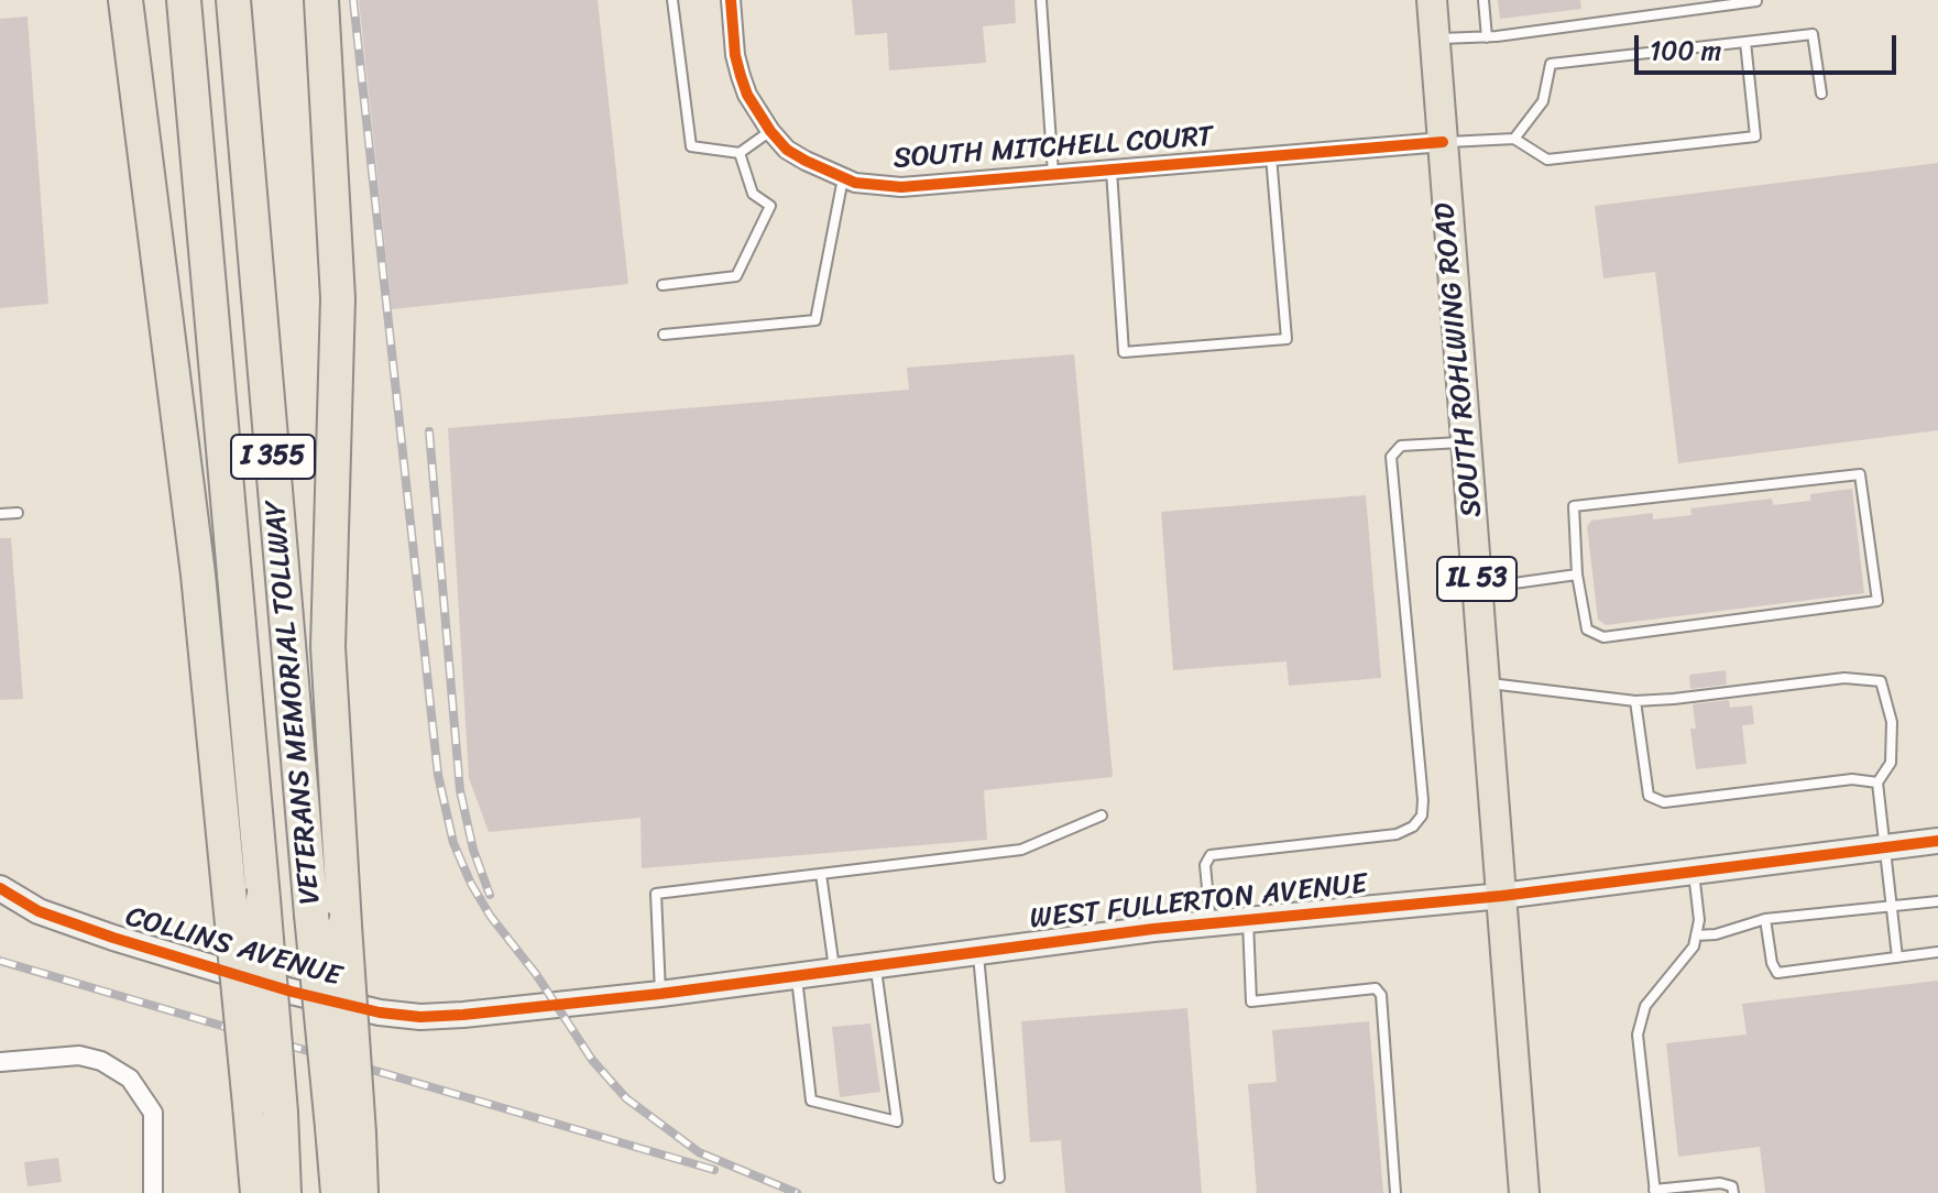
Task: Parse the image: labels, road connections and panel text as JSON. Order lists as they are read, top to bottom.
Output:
{
  "streets": {
    "highway": ["I 355", "VETERANS MEMORIAL TOLLWAY"],
    "main road": ["SOUTH ROHLWING ROAD", "IL 53"],
    "street": ["SOUTH MITCHELL COURT", "WEST FULLERTON AVENUE", "COLLINS AVENUE"]
  },
  "crossings": [
    ["SOUTH MITCHELL COURT", "SOUTH ROHLWING ROAD"],
    ["SOUTH ROHLWING ROAD", "WEST FULLERTON AVENUE"],
    ["WEST FULLERTON AVENUE", "COLLINS AVENUE"]
  ],
  "scale_bar": "100 m"
}
